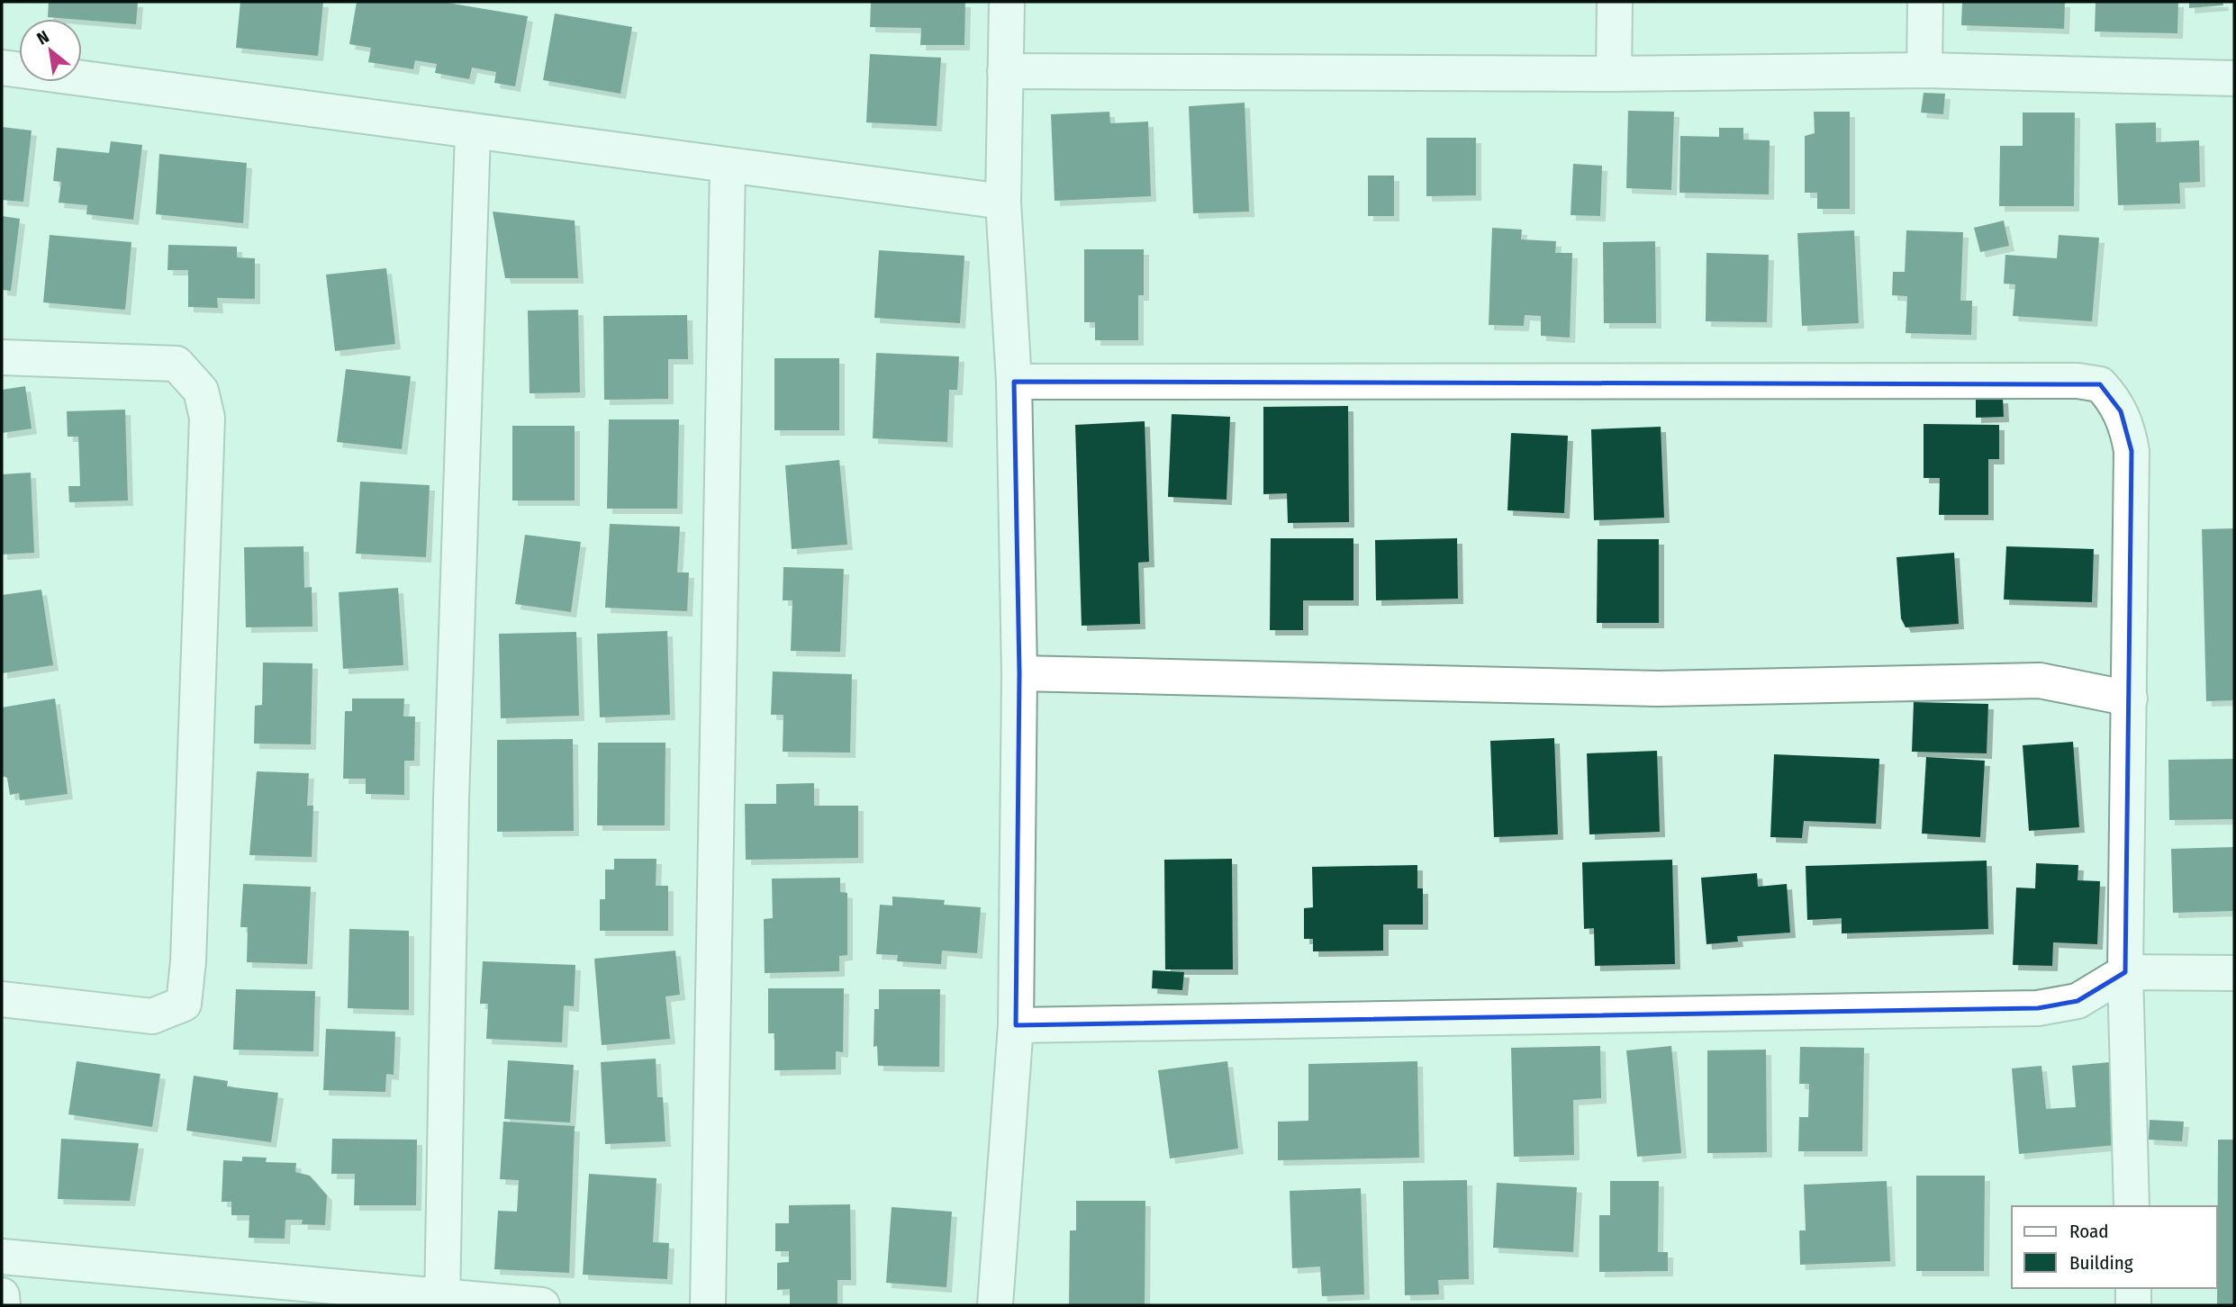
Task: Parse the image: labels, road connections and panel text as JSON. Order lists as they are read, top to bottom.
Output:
{
  "legend": ["Road", "Building"],
  "north": "top left"
}
